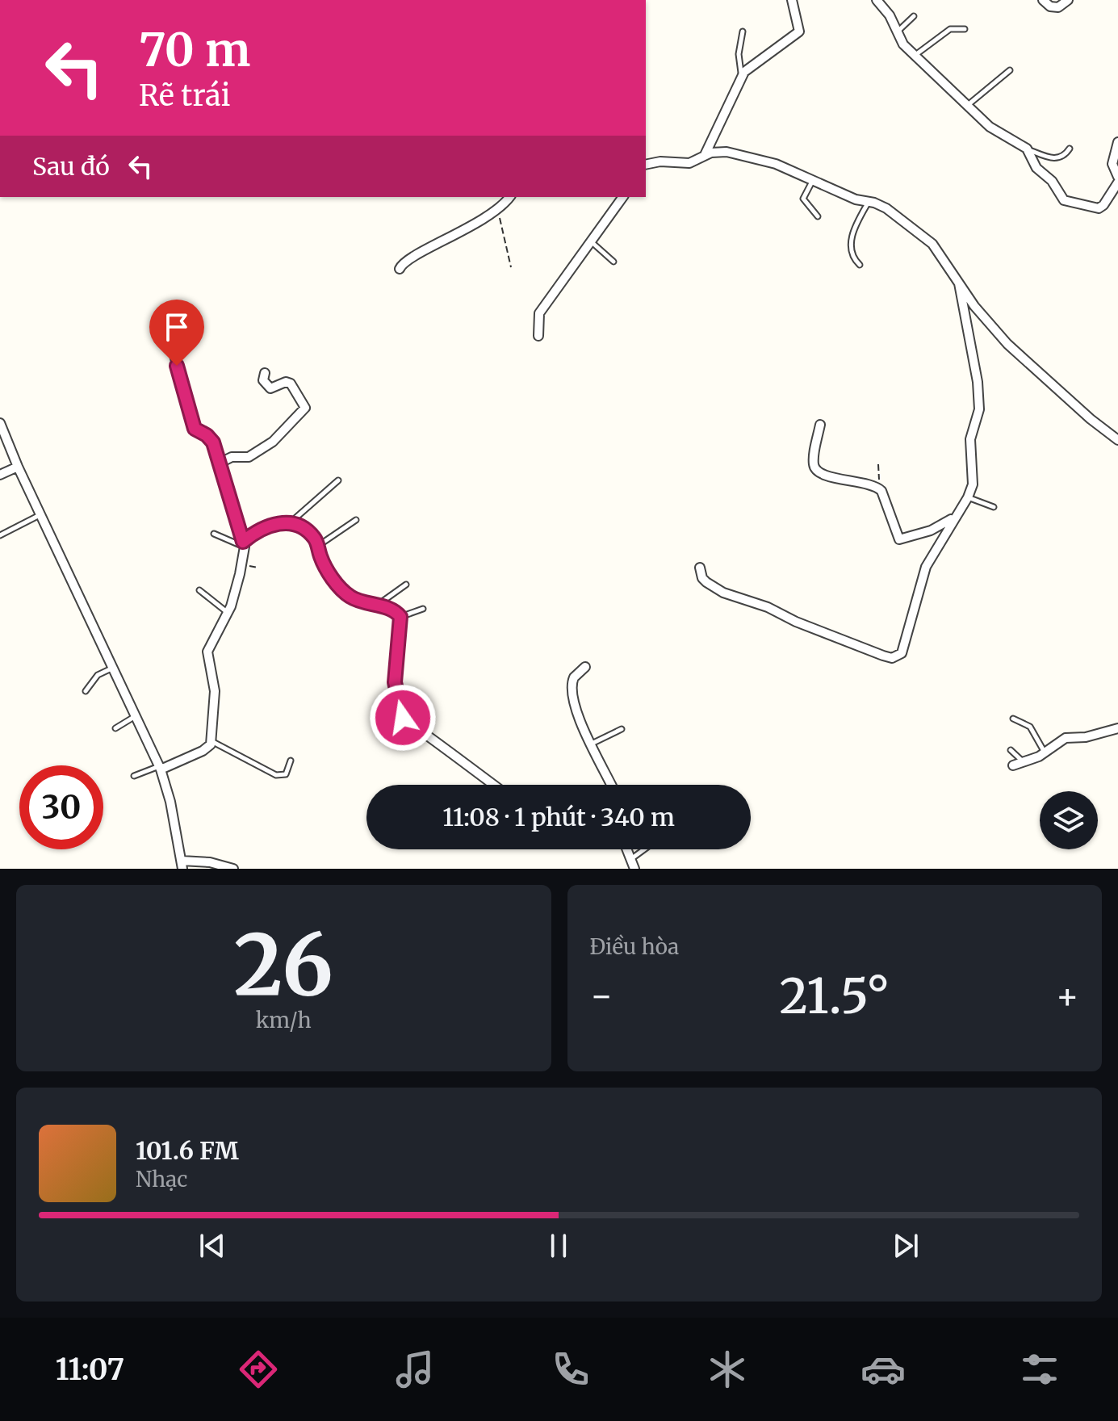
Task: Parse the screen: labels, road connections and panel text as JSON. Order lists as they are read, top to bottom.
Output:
{
  "page": {
    "turn": ["70 m", "Rẽ trái"],
    "then": "Sau đó",
    "limit": "30",
    "trip": "11:08 · 1 phút · 340 m",
    "tile": [
      ["26", "km/h"],
      "Điều hòa"
    ],
    "heat": ["−", "21.5°", "+"],
    "song": ["101.6 FM", "Nhạc"],
    "tabs": "11:07"
  }
}
